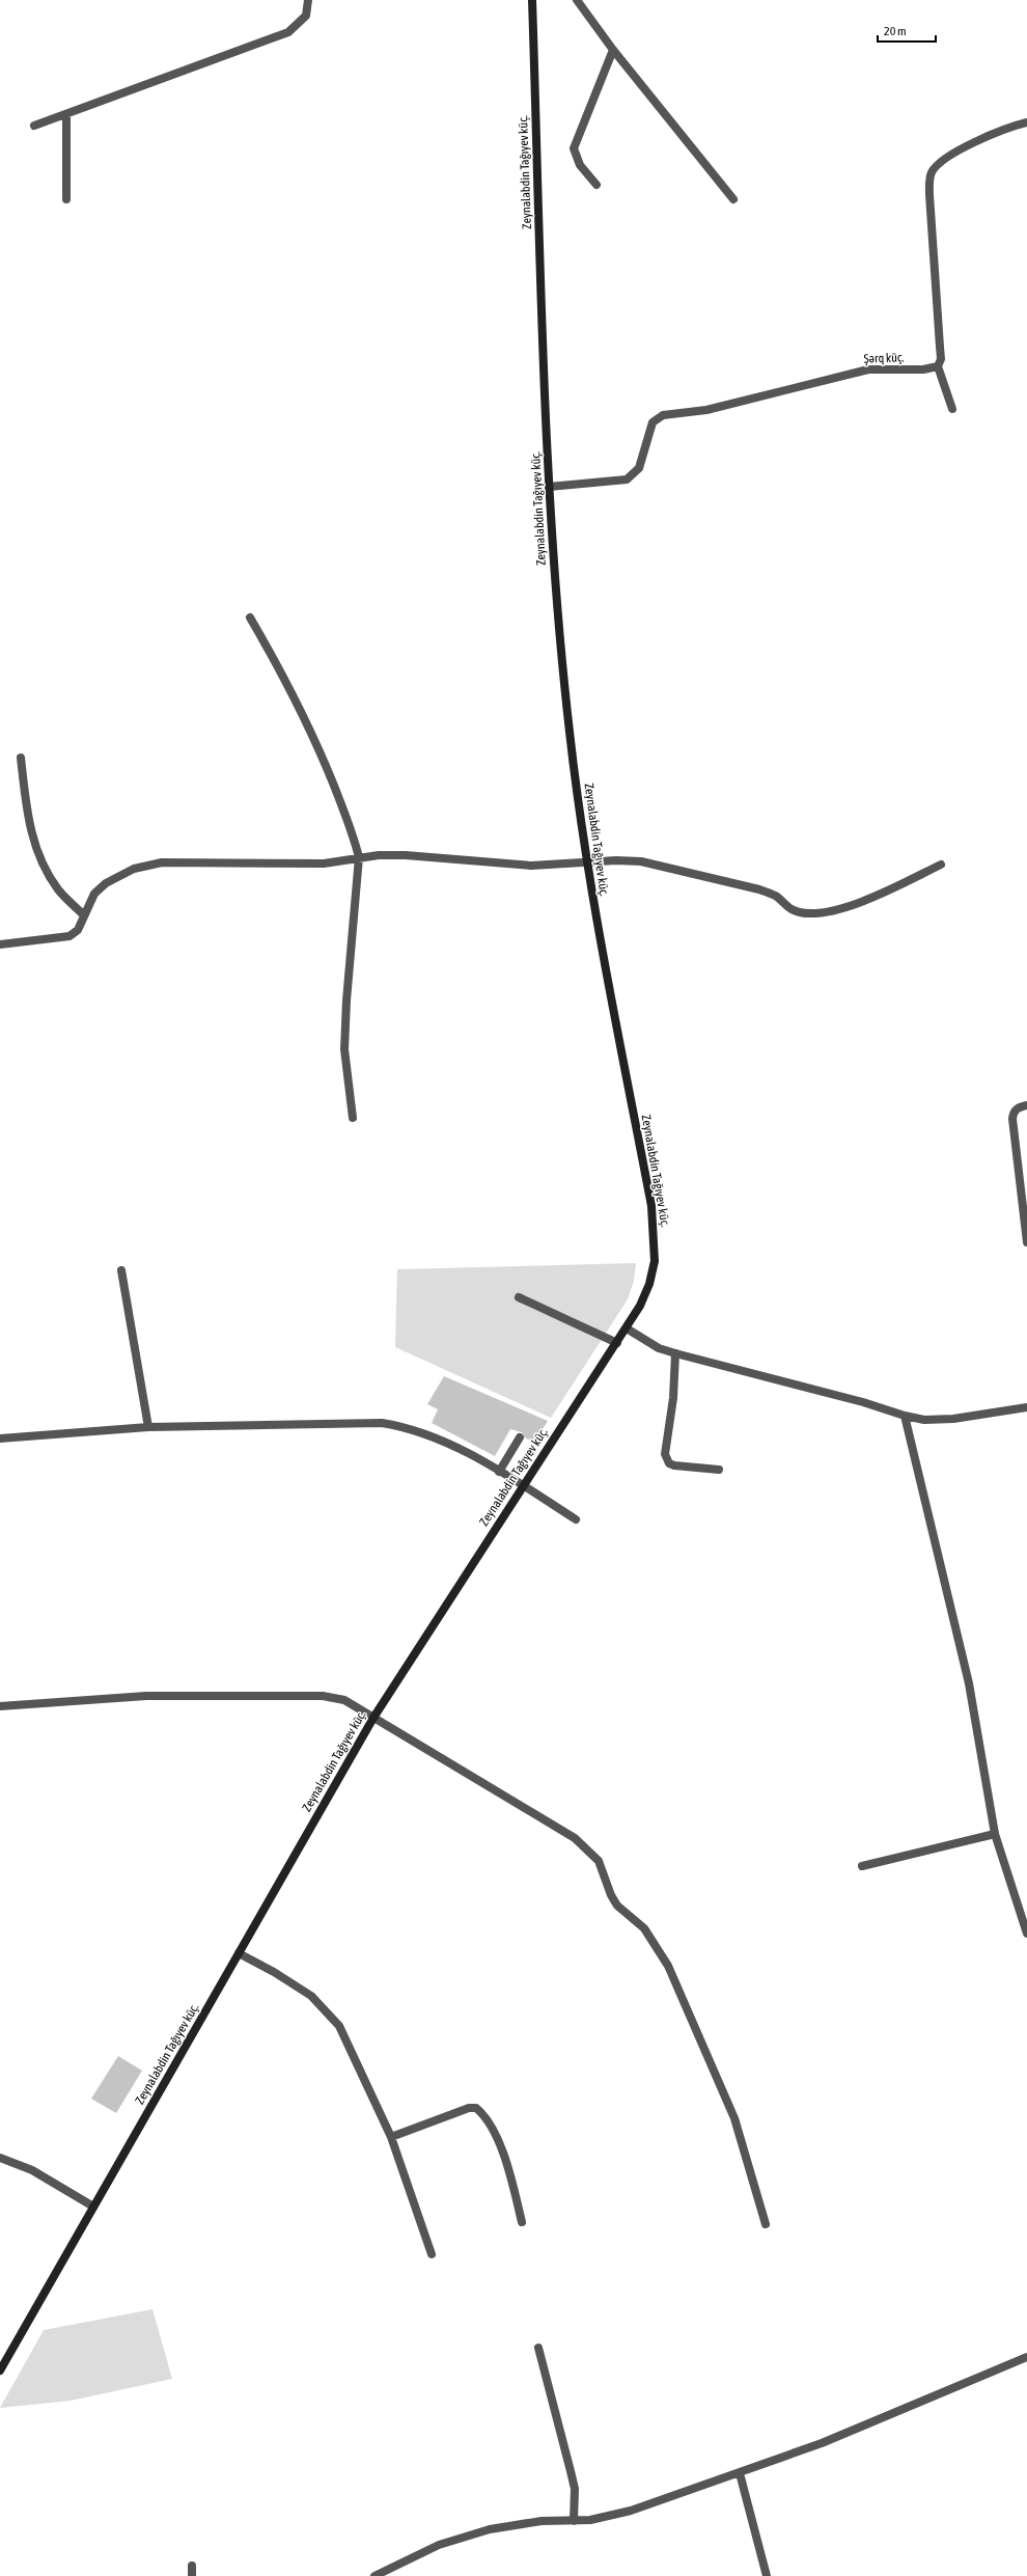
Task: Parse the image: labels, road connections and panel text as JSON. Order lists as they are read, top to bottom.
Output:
{
  "streets": {
    "street": ["Zeynalabdin Tağıyev küç.", "Şərq küç."]
  },
  "crossings": [
    ["Zeynalabdin Tağıyev küç.", "Şərq küç."]
  ],
  "scale_bar": "20 m"
}
